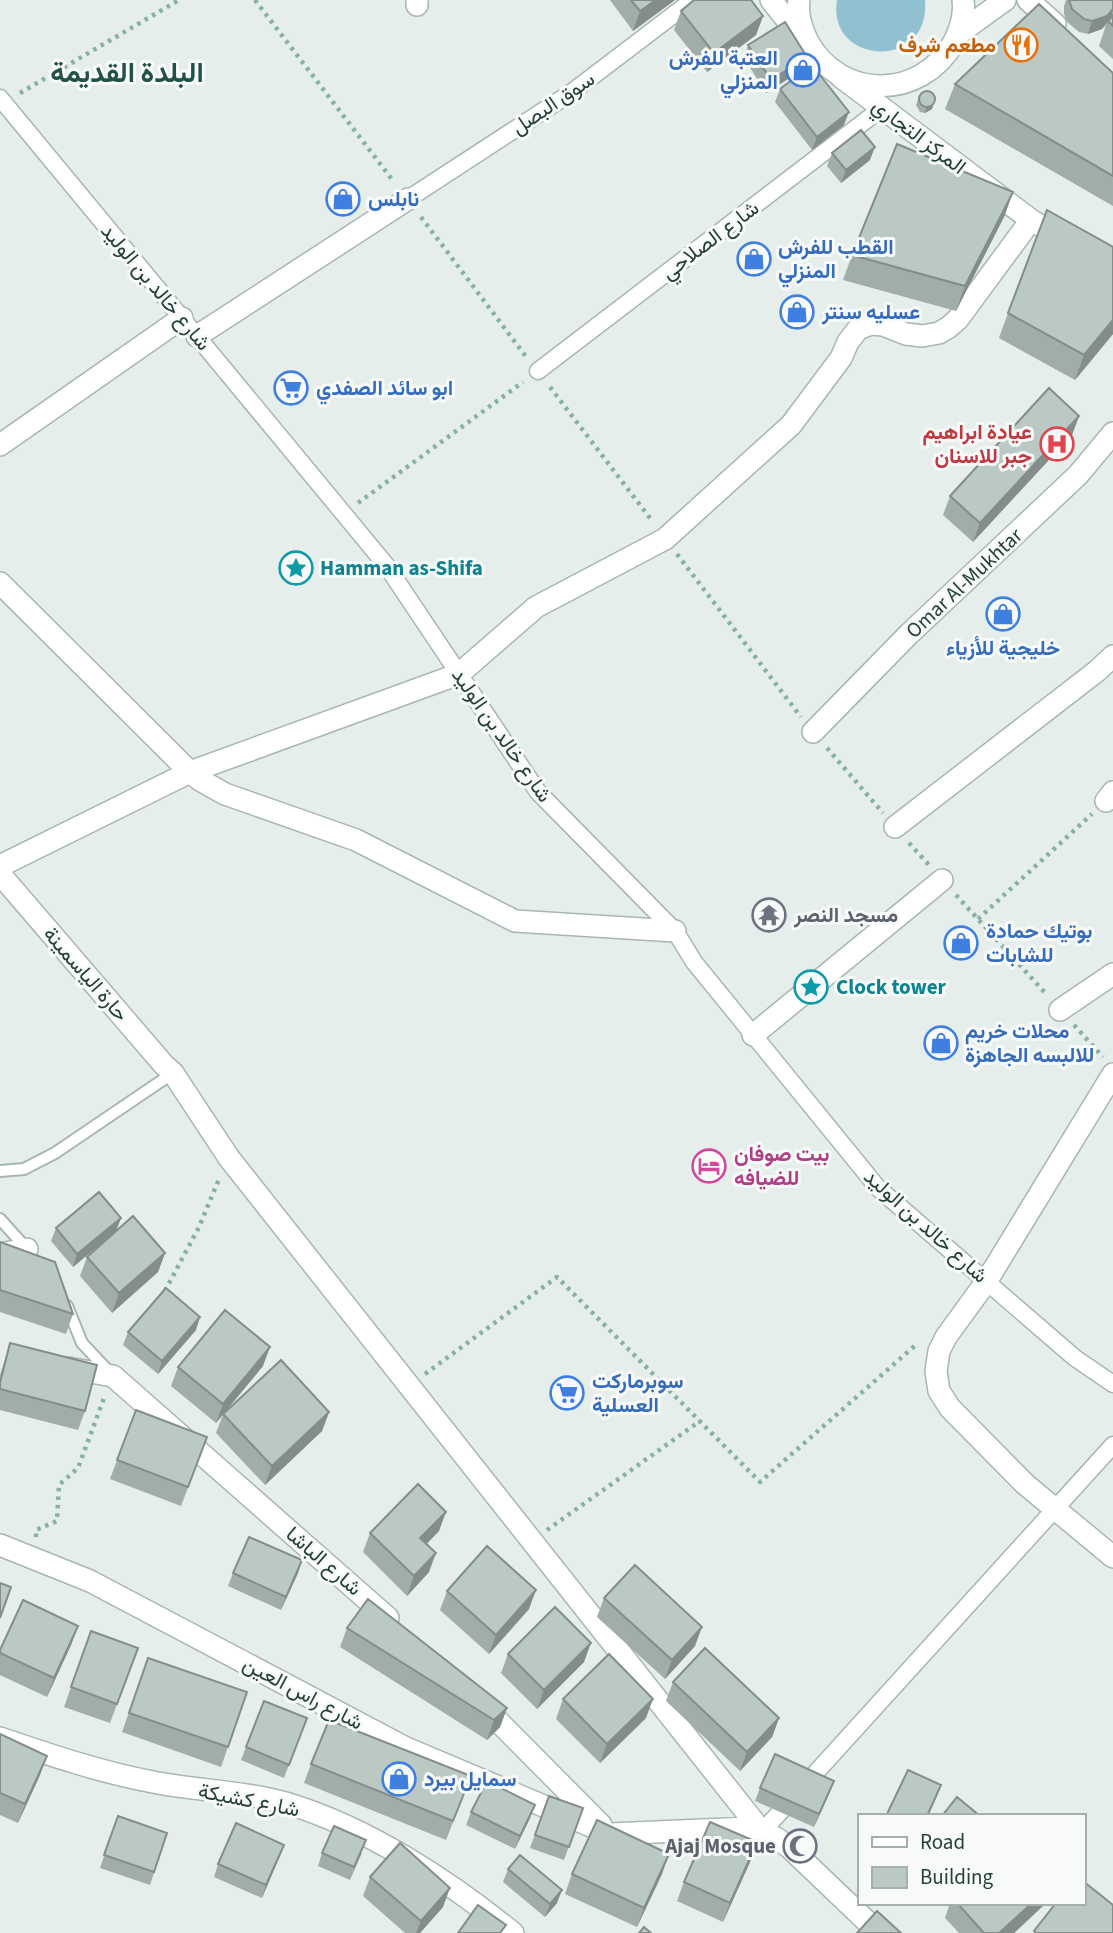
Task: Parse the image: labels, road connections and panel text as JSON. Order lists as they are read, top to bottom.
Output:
{
  "streets": {
    "street": [
      "سوق البصل",
      "المركز التجاري",
      "شارع الصلاحي",
      "شارع خالد بن الوليد",
      "Omar Al-Mukhtar",
      "حارة الياسمينة",
      "شارع الباشا",
      "شارع راس العين",
      "شارع كشيكة"
    ]
  },
  "crossings": [
    ["المركز التجاري", "شارع الصلاحي"]
  ],
  "districts": ["البلدة القديمة"],
  "places": {
    "restaurant": ["مطعم شرف"],
    "shop": [
      "العتبة للفرش المنزلي",
      "نابلس",
      "القطب للفرش المنزلي",
      "عسليه سنتر",
      "خليجية للأزياء",
      "بوتيك حمادة للشابات",
      "محلات خريم للالبسه الجاهزة",
      "سمايل بيرد"
    ],
    "supermarket": ["ابو سائد الصفدي", "سوبرماركت العسلية"],
    "hospital": ["عيادة ابراهيم جبر للاسنان"],
    "place": ["Hamman as-Shifa", "Clock tower"],
    "temple": ["مسجد النصر"],
    "hotel": ["بيت صوفان للضيافه"],
    "mosque": ["Ajaj Mosque"]
  },
  "legend": ["Road", "Building"]
}
